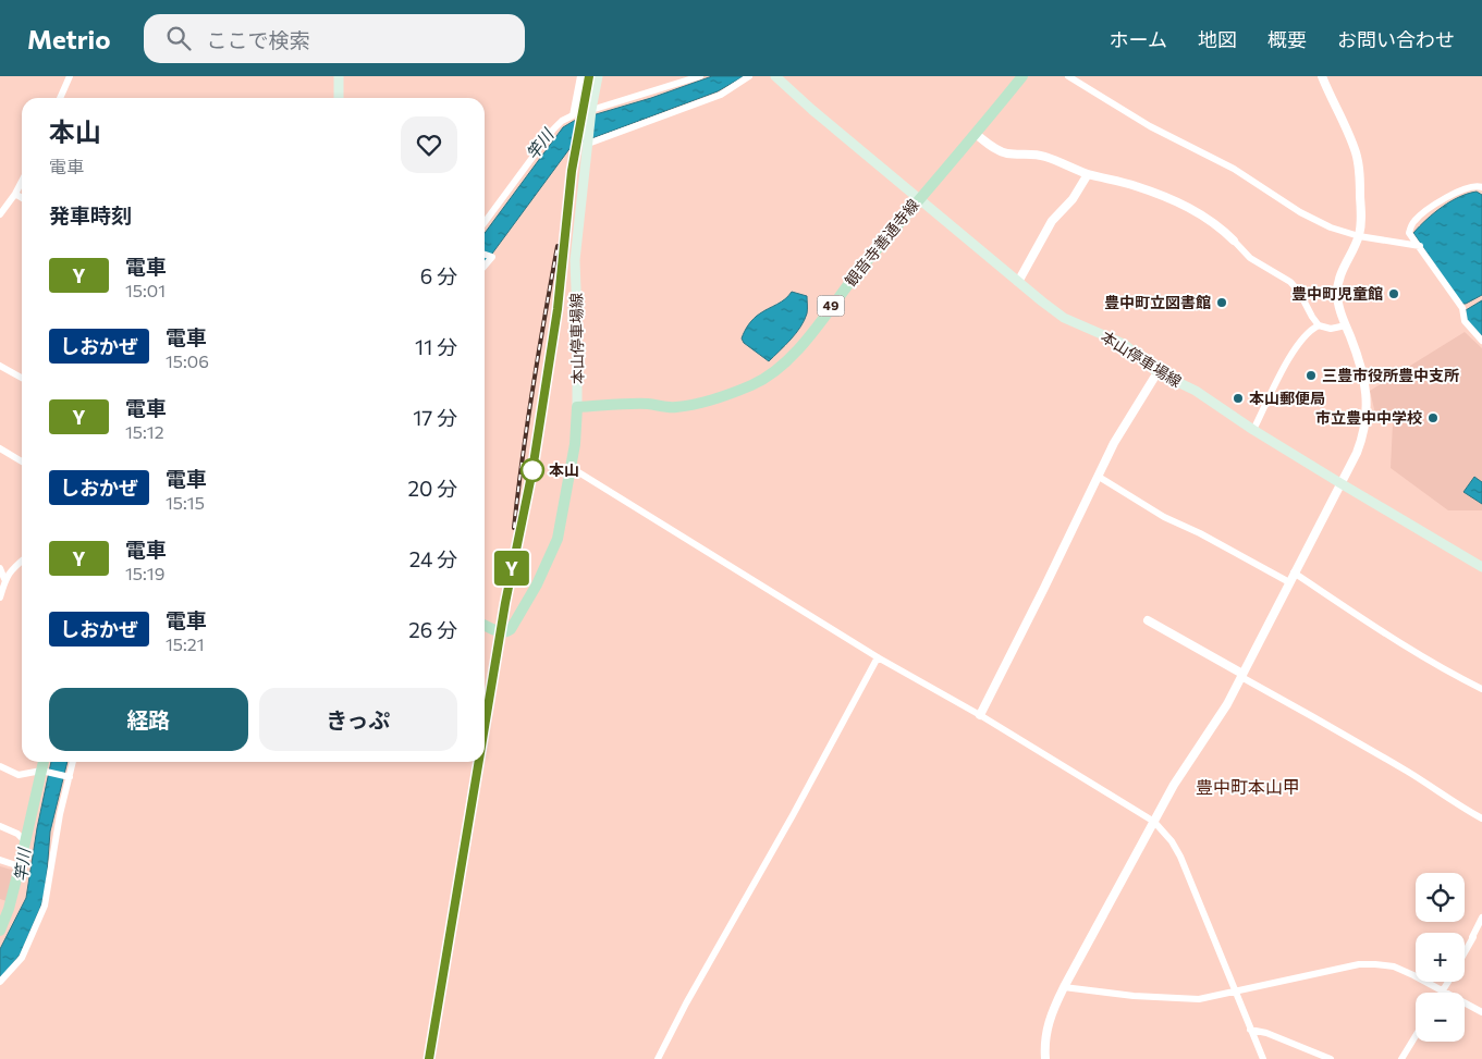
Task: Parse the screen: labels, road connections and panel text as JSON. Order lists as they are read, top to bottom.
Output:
{
  "streets": {
    "main road": ["観音寺善通寺線", "49", "本山停車場線"]
  },
  "crossings": [
    ["観音寺善通寺線", "本山停車場線"]
  ],
  "districts": ["豊中町本山甲"],
  "water": ["竿川"],
  "places": [
    "豊中町児童館",
    "豊中町立図書館",
    "三豊市役所豊中支所",
    "本山郵便局",
    "市立豊中中学校",
    "本山"
  ],
  "page": {
    "header": "Metrio",
    "search": "ここで検索",
    "nav": [
      "ホーム",
      "地図",
      "概要",
      "お問い合わせ"
    ],
    "on_map": "Y",
    "heading": [
      ["本山", "電車"],
      "発車時刻"
    ],
    "list": [
      {
        "mark": "Y",
        "name": "電車",
        "note": "15:01",
        "value": "6 分"
      },
      {
        "mark": "しおかぜ",
        "name": "電車",
        "note": "15:06",
        "value": "11 分"
      },
      {
        "mark": "Y",
        "name": "電車",
        "note": "15:12",
        "value": "17 分"
      },
      {
        "mark": "しおかぜ",
        "name": "電車",
        "note": "15:15",
        "value": "20 分"
      },
      {
        "mark": "Y",
        "name": "電車",
        "note": "15:19",
        "value": "24 分"
      },
      {
        "mark": "しおかぜ",
        "name": "電車",
        "note": "15:21",
        "value": "26 分"
      }
    ],
    "buttons": ["経路", "きっぷ"],
    "map_buttons": ["+", "−"]
  }
}
